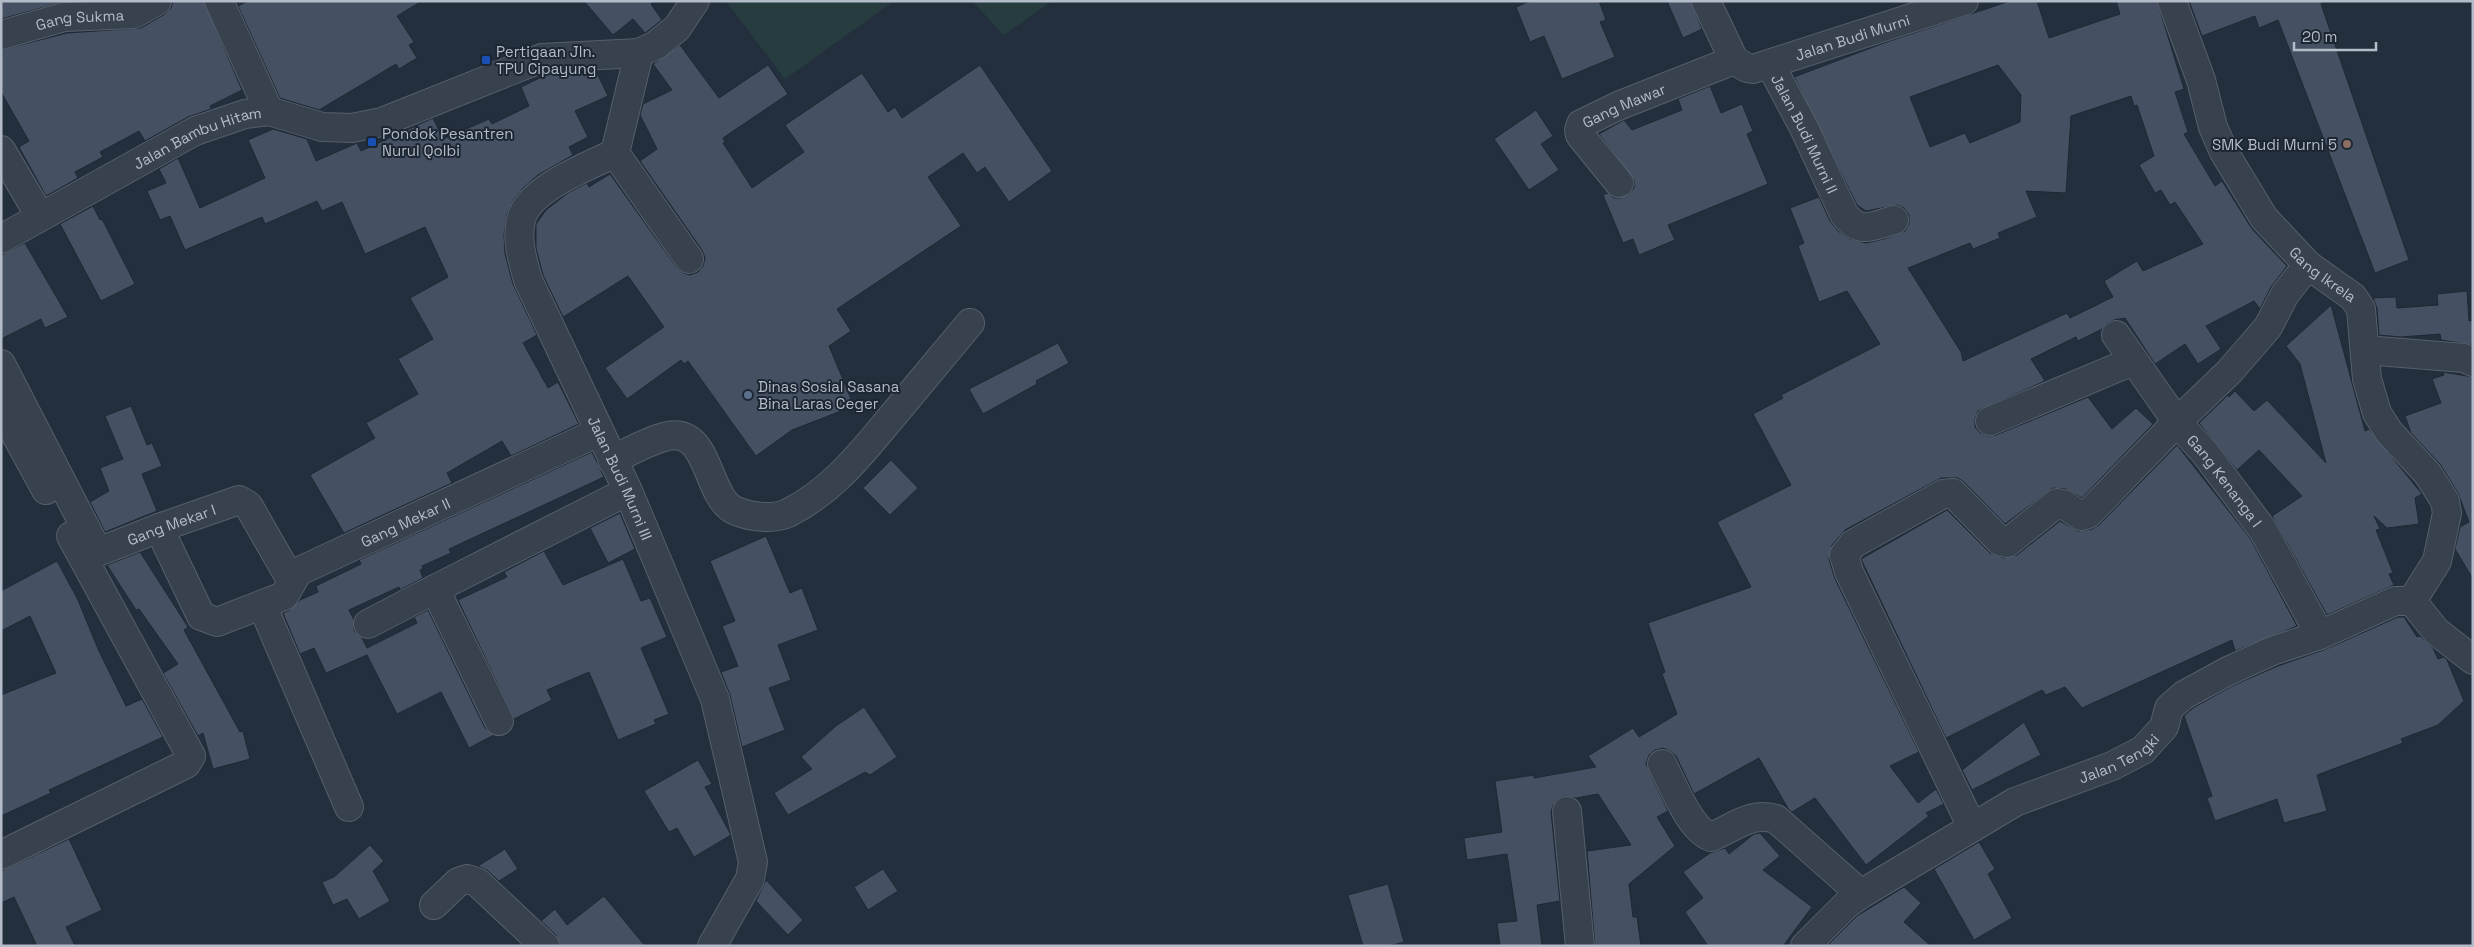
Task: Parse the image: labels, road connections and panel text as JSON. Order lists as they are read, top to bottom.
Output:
{
  "streets": {
    "street": [
      "Gang Sukma",
      "Jalan Budi Murni",
      "Gang Mawar",
      "Jalan Budi Murni II",
      "Jalan Bambu Hitam",
      "Gang Ikrela",
      "Jalan Budi Murni III",
      "Gang Kenanga I",
      "Gang Mekar II",
      "Gang Mekar I",
      "Jalan Tengki"
    ]
  },
  "crossings": [
    ["Jalan Budi Murni", "Jalan Budi Murni II"],
    ["Gang Mawar", "Jalan Budi Murni II"],
    ["Gang Ikrela", "Jalan Tengki"],
    ["Jalan Budi Murni III", "Gang Mekar II"],
    ["Gang Kenanga I", "Jalan Tengki"],
    ["Gang Mekar II", "Gang Mekar I"]
  ],
  "places": {
    "transit": ["Pertigaan Jln. TPU Cipayung", "Pondok Pesantren Nurul Qolbi"],
    "other": ["SMK Budi Murni 5", "Dinas Sosial Sasana Bina Laras Ceger"]
  },
  "scale_bar": "20 m"
}
